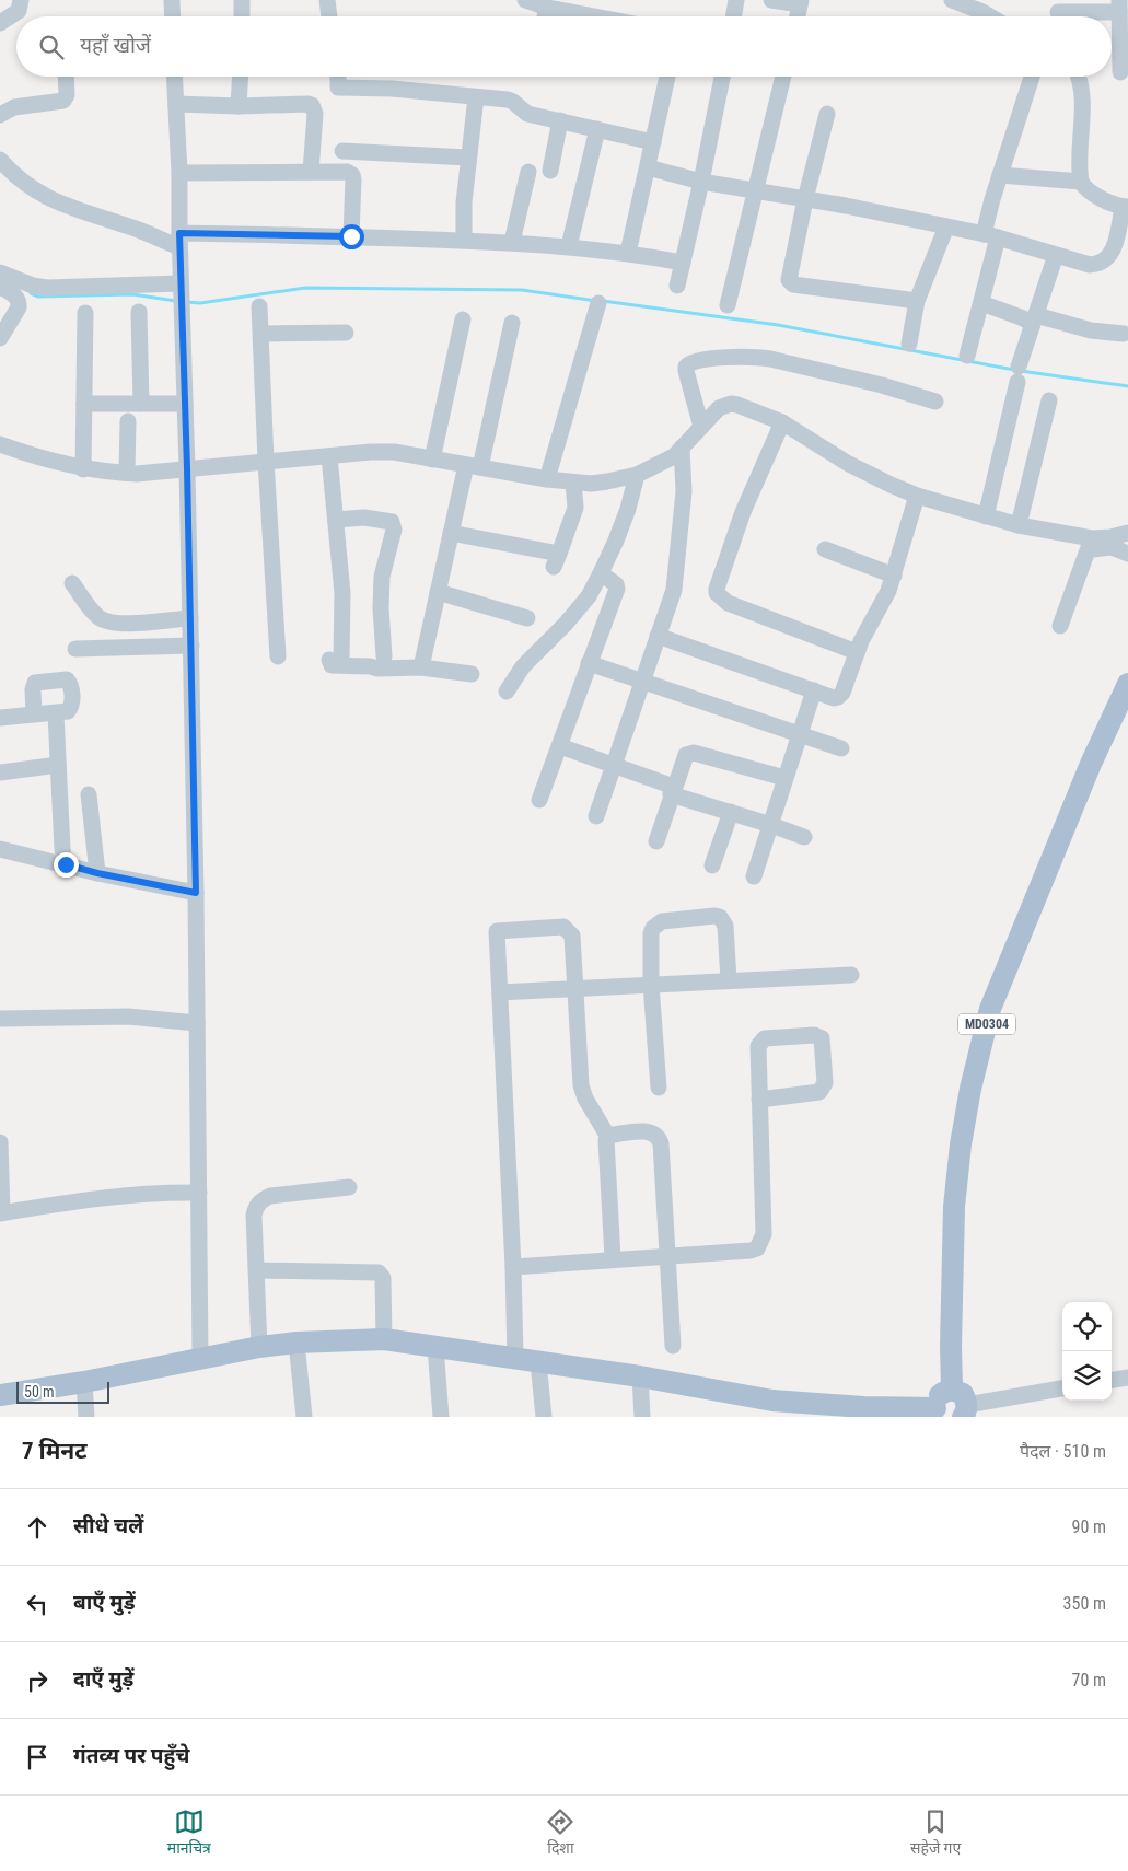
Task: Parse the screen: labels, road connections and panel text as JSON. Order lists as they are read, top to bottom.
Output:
{
  "streets": {
    "main road": ["MD0304"]
  },
  "scale_bar": "50 m",
  "page": {
    "search": "यहाँ खोजें",
    "scale": "50 m",
    "heading": ["7 मिनट", "पैदल · 510 m"],
    "list": [
      ["सीधे चलें", "90 m"],
      ["बाएँ मुड़ें", "350 m"],
      ["दाएँ मुड़ें", "70 m"],
      "गंतव्य पर पहुँचे"
    ],
    "nav": ["मानचित्र", "दिशा", "सहेजे गए"]
  }
}
